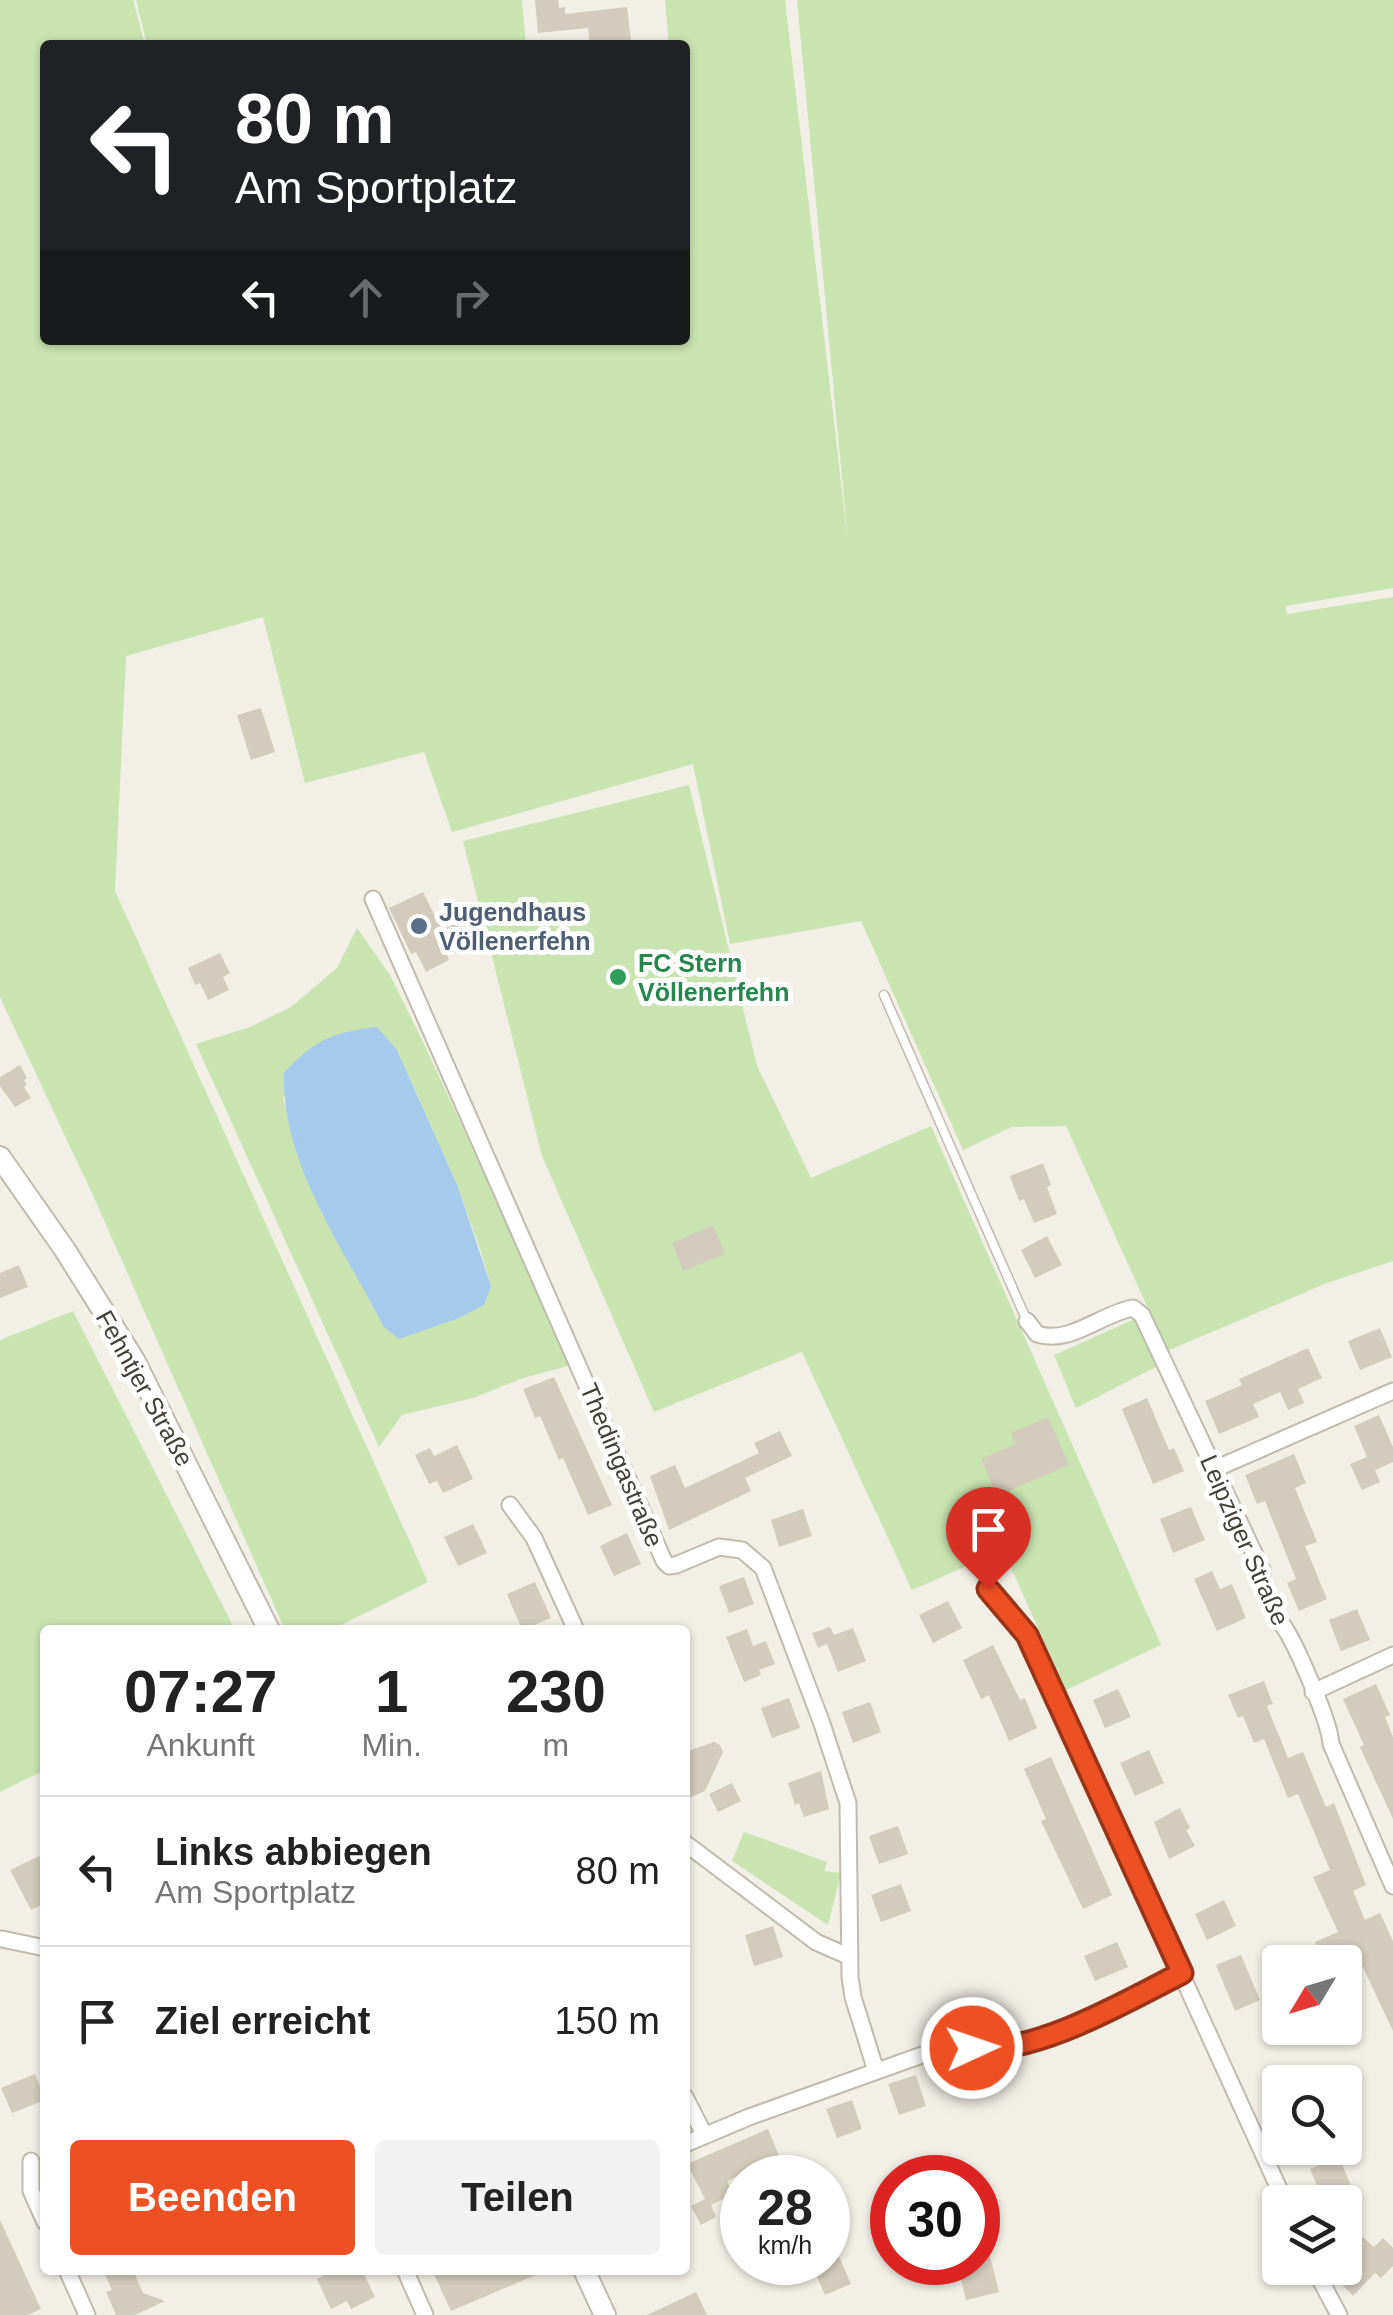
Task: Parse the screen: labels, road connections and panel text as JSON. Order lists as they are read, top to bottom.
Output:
{
  "streets": {
    "street": ["Fehntjer Straße", "Thedingastraße", "Leipziger Straße"]
  },
  "places": ["Jugendhaus Völlenerfehn", "FC Stern Völlenerfehn"],
  "north": "bottom left",
  "page": {
    "turn": ["80 m", "Am Sportplatz"],
    "eta": [
      "07:27",
      "Ankunft",
      "1",
      "Min.",
      "230",
      "m"
    ],
    "list": [
      {
        "name": "Links abbiegen",
        "note": "Am Sportplatz",
        "value": "80 m"
      },
      {
        "name": "Ziel erreicht",
        "value": "150 m"
      }
    ],
    "buttons": ["Beenden", "Teilen"],
    "speed": "28 km/h",
    "limit": "30"
  }
}
